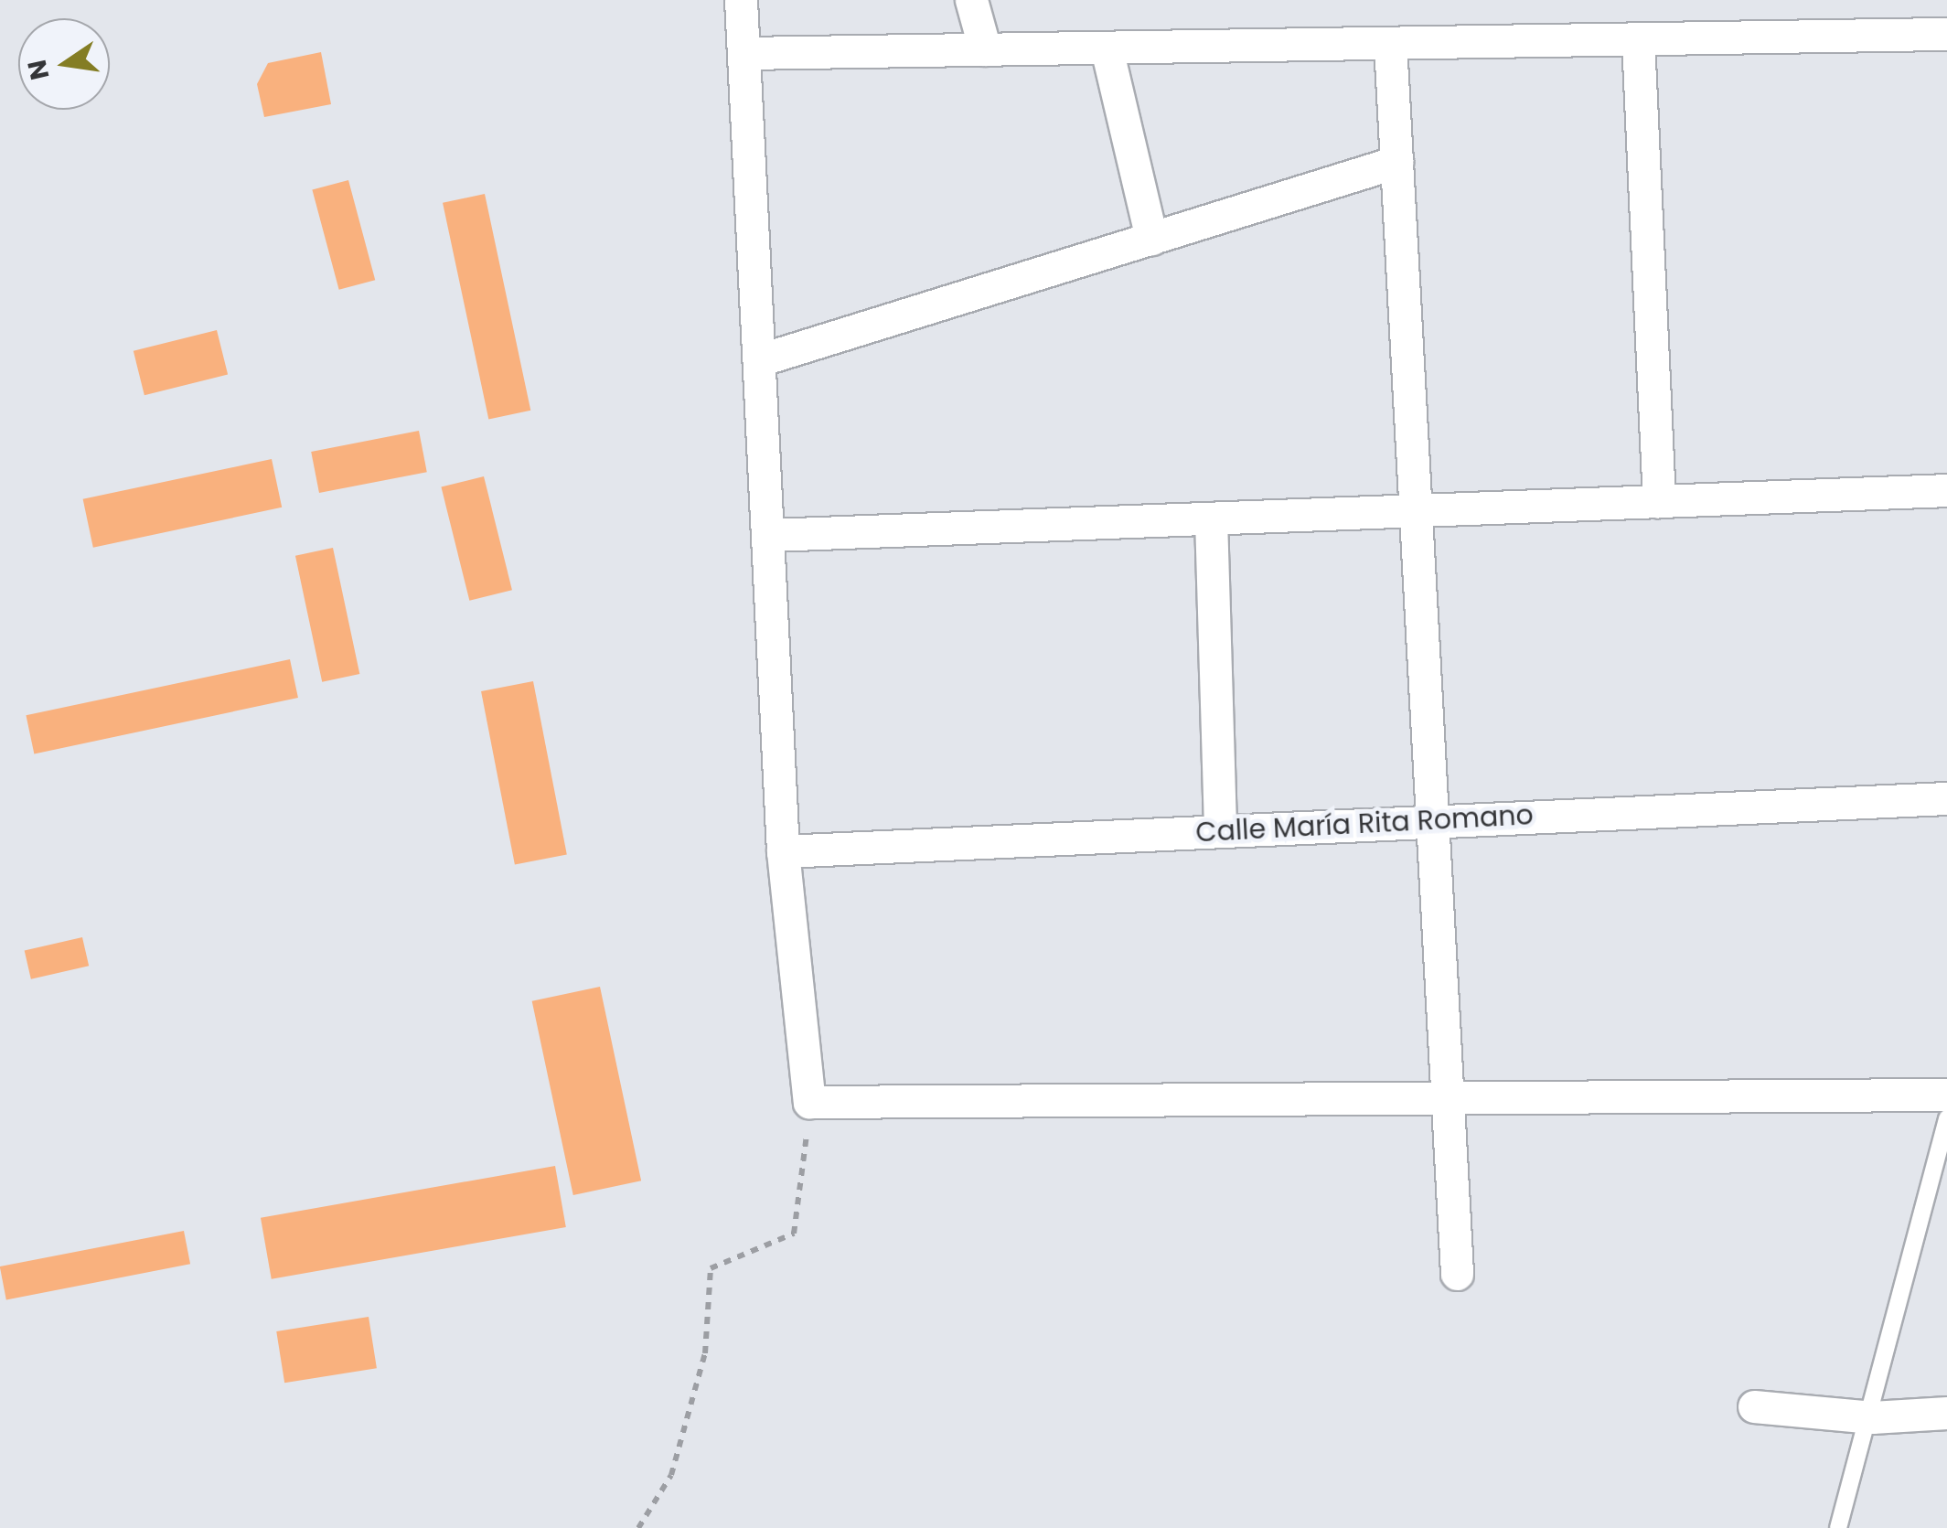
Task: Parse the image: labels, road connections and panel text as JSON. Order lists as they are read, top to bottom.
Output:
{
  "streets": {
    "street": ["Calle María Rita Romano"]
  },
  "north": "left"
}
